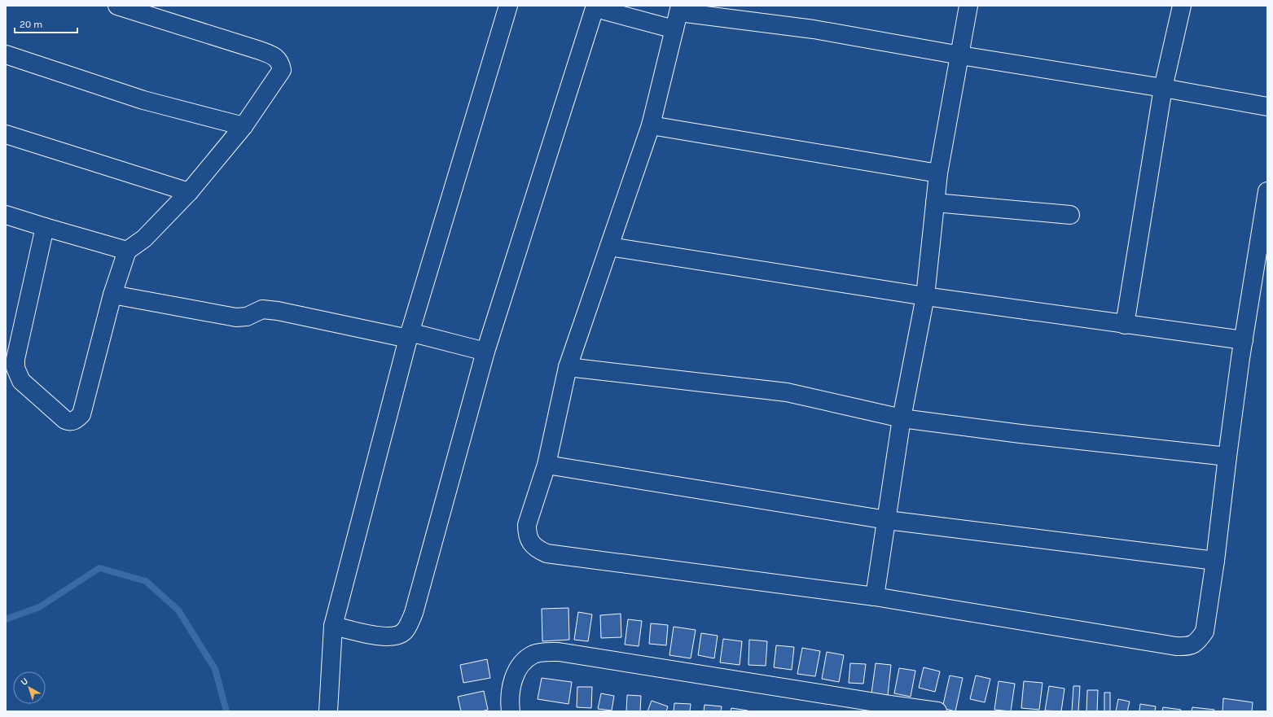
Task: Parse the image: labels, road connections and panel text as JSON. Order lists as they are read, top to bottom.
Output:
{
  "scale_bar": "20 m",
  "north": "top left"
}
